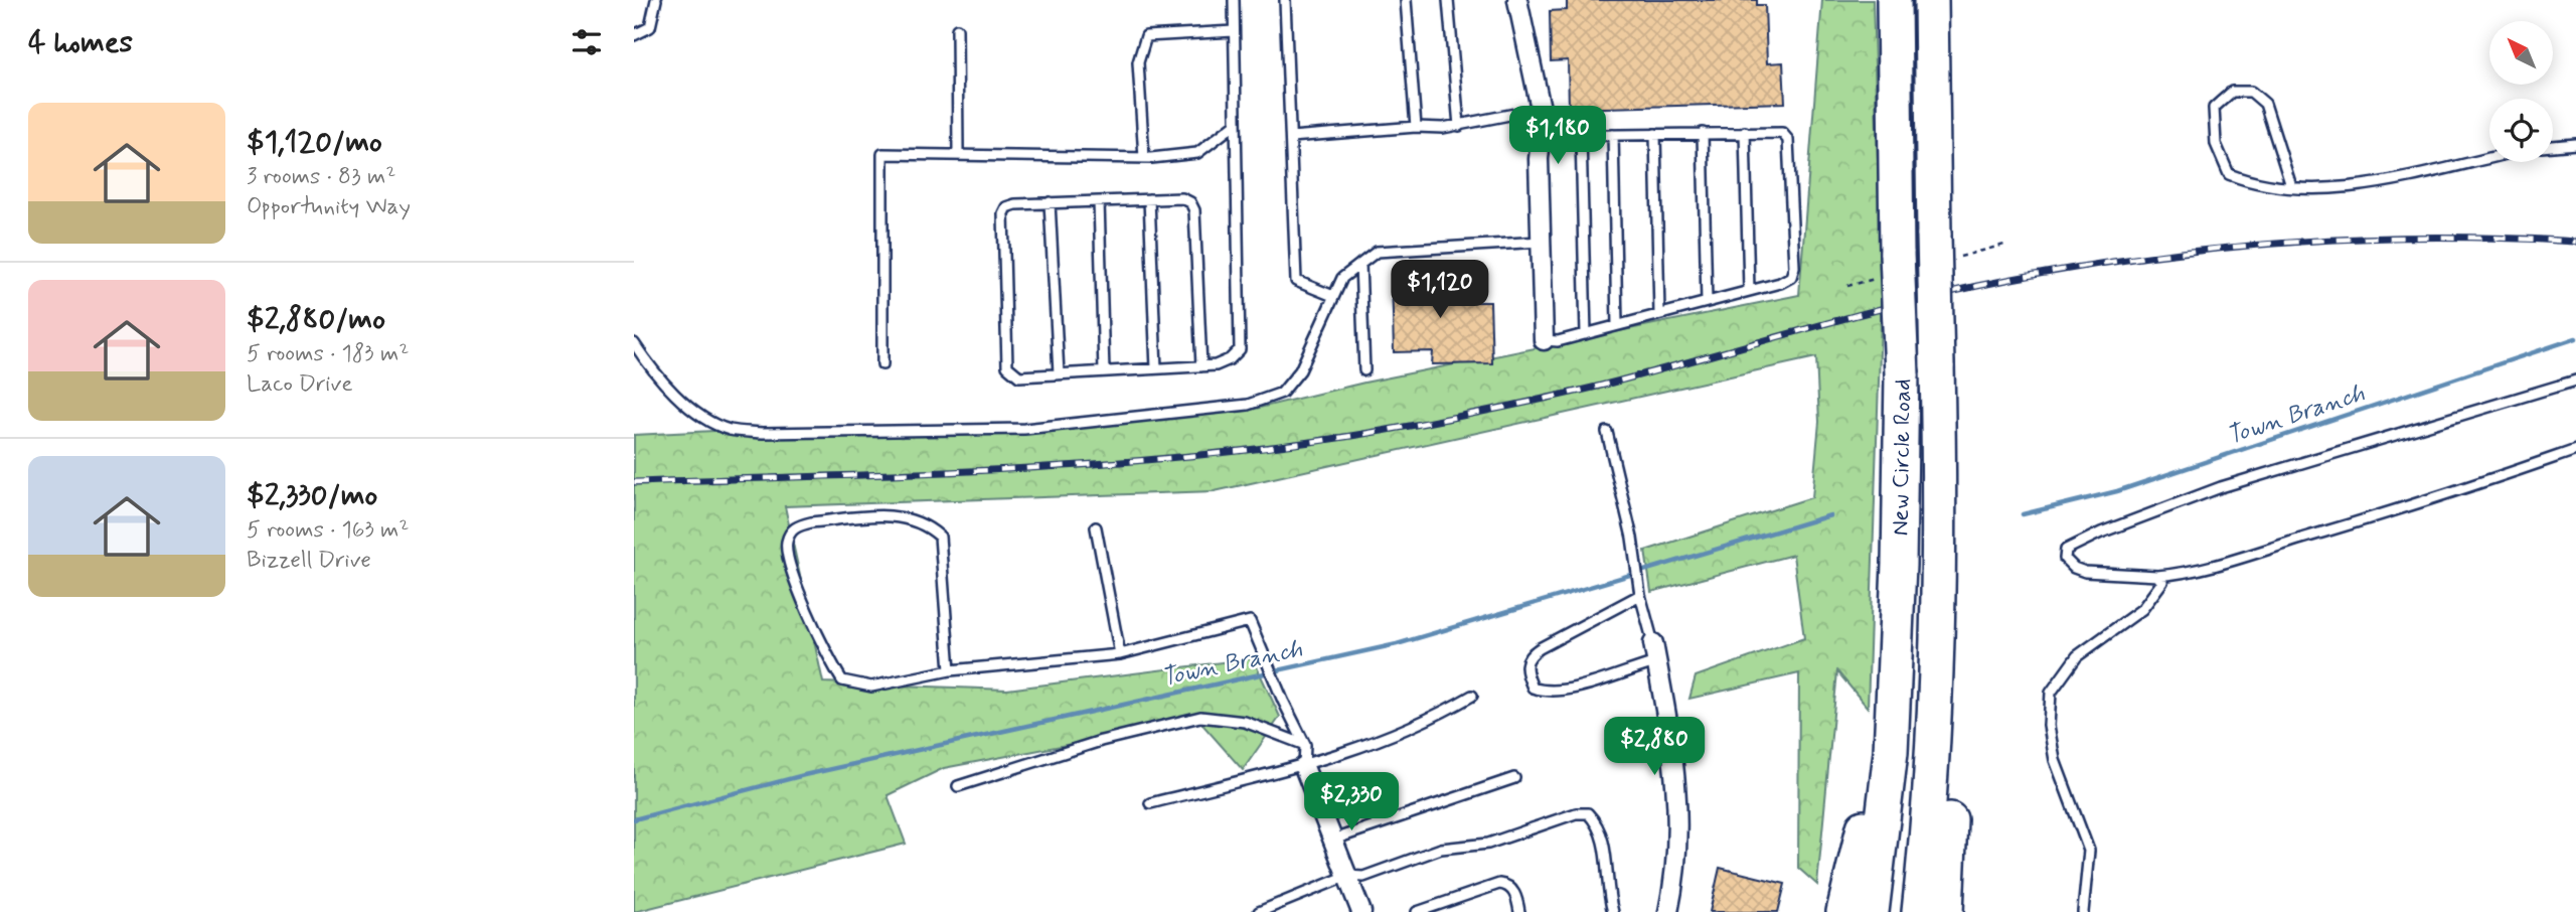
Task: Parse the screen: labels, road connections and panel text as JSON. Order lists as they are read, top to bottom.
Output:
{
  "streets": {
    "highway": ["New Circle Road"]
  },
  "water": ["Town Branch"],
  "north": "top left",
  "page": {
    "heading": "4 homes",
    "list": [
      {
        "name": "$1,120/mo",
        "note": "3 rooms · 83 m² · Opportunity Way"
      },
      {
        "name": "$2,880/mo",
        "note": "5 rooms · 183 m² · Laco Drive"
      },
      {
        "name": "$2,330/mo",
        "note": "5 rooms · 163 m² · Bizzell Drive"
      }
    ],
    "price": [
      "$1,180",
      "$1,120",
      "$2,880",
      "$2,330"
    ]
  }
}
